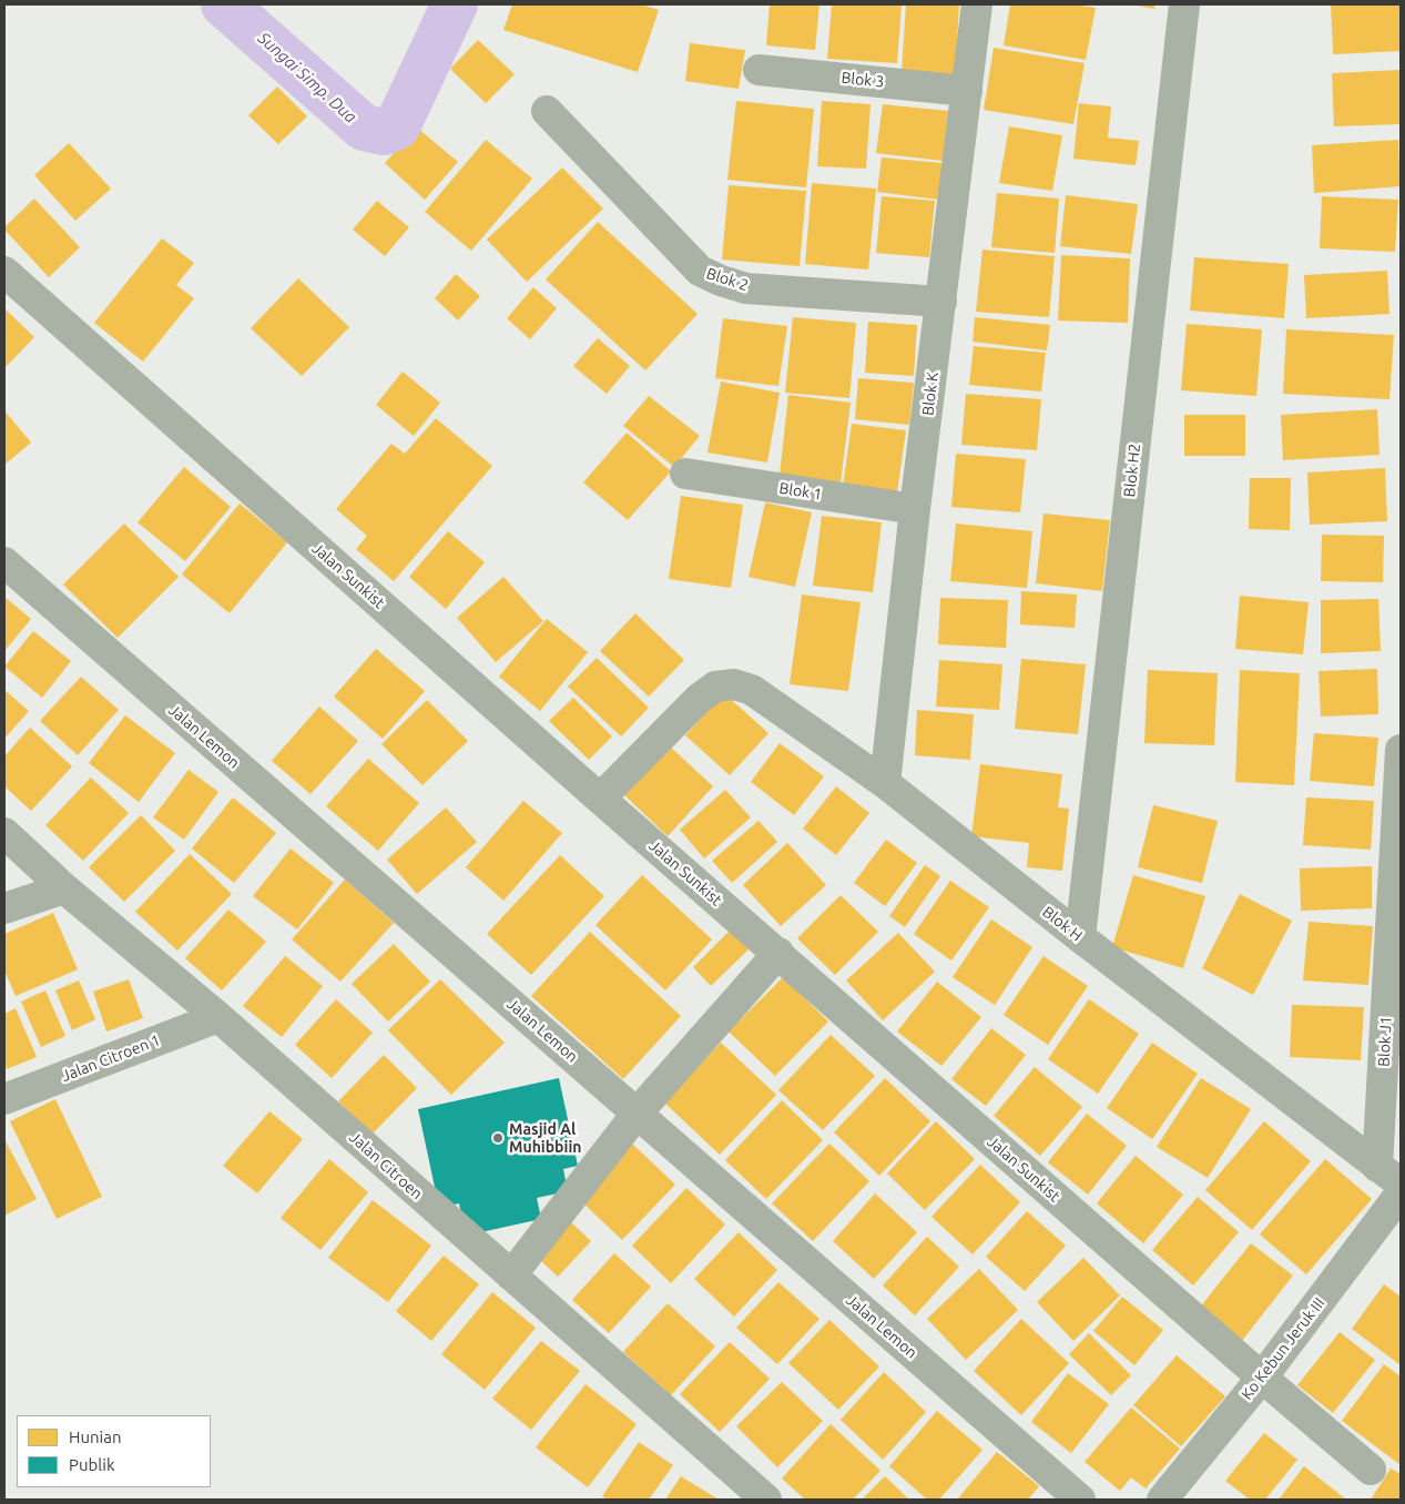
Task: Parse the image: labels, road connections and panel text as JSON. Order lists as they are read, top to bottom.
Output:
{
  "streets": {
    "street": [
      "Blok 3",
      "Blok 2",
      "Blok K",
      "Blok H2",
      "Blok 1",
      "Jalan Sunkist",
      "Jalan Lemon",
      "Blok H",
      "Blok J1",
      "Jalan Citroen 1",
      "Jalan Citroen",
      "Ko Kebun Jeruk III"
    ]
  },
  "crossings": [
    ["Blok 3", "Blok K"],
    ["Blok 2", "Blok K"],
    ["Blok K", "Blok 1"],
    ["Blok K", "Blok H"],
    ["Blok H2", "Blok H"],
    ["Jalan Sunkist", "Blok H"],
    ["Jalan Sunkist", "Ko Kebun Jeruk III"],
    ["Blok H", "Blok J1"],
    ["Jalan Citroen 1", "Jalan Citroen"]
  ],
  "water": ["Sungai Simp. Dua"],
  "places": ["Masjid Al Muhibbiin"],
  "legend": ["Hunian", "Publik"]
}
